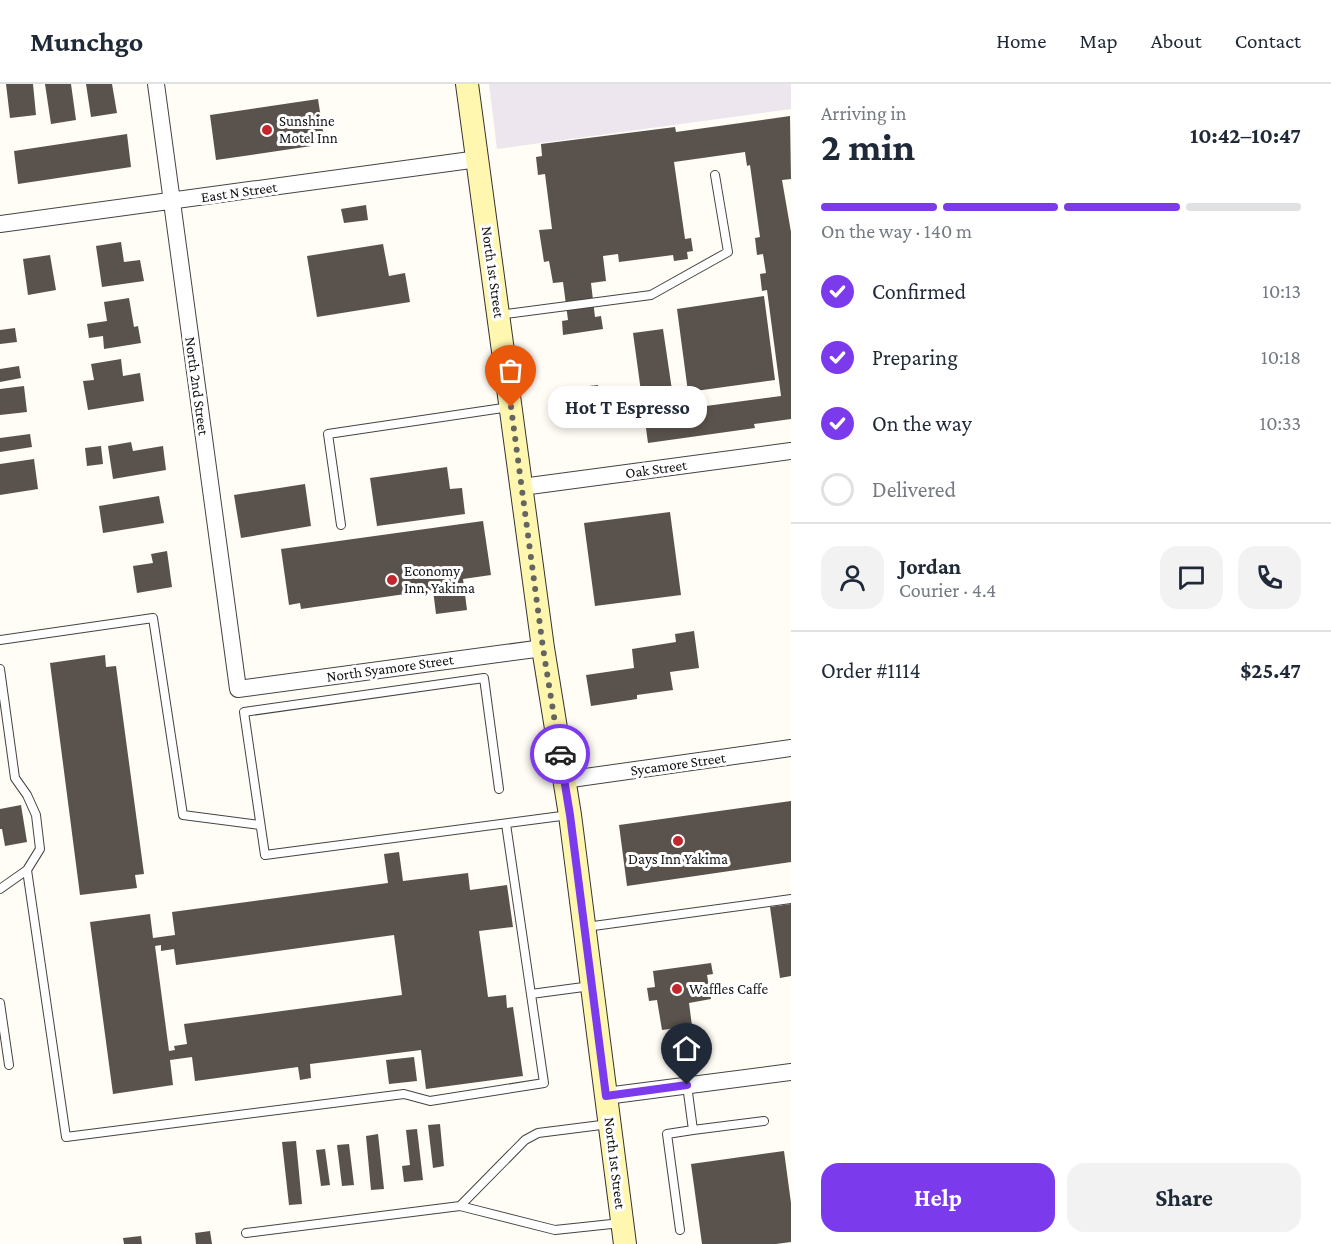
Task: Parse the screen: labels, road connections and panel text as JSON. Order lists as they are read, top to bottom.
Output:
{
  "streets": {
    "main road": ["North 1st Street"],
    "street": [
      "East N Street",
      "North 2nd Street",
      "Oak Street",
      "North Syamore Street",
      "Sycamore Street"
    ]
  },
  "crossings": [
    ["East N Street", "North 1st Street"],
    ["East N Street", "North 2nd Street"],
    ["North 1st Street", "Oak Street"],
    ["North 1st Street", "North Syamore Street"],
    ["North 1st Street", "Sycamore Street"],
    ["North 2nd Street", "North Syamore Street"]
  ],
  "places": [
    "Sunshine Motel Inn",
    "Hot T Espresso",
    "Economy Inn, Yakima",
    "Days Inn Yakima",
    "Waffles Caffe"
  ],
  "page": {
    "header": "Munchgo",
    "nav": [
      "Home",
      "Map",
      "About",
      "Contact"
    ],
    "heading": ["2 min", "Arriving in", "10:42–10:47"],
    "panel": [
      "Jordan",
      "Courier · 4.4",
      "Order #1114",
      "$25.47"
    ],
    "bar": "On the way · 140 m",
    "list": [
      ["Confirmed", "10:13"],
      ["Preparing", "10:18"],
      ["On the way", "10:33"],
      "Delivered"
    ],
    "bubble": "Hot T Espresso",
    "buttons": ["Help", "Share"]
  }
}
